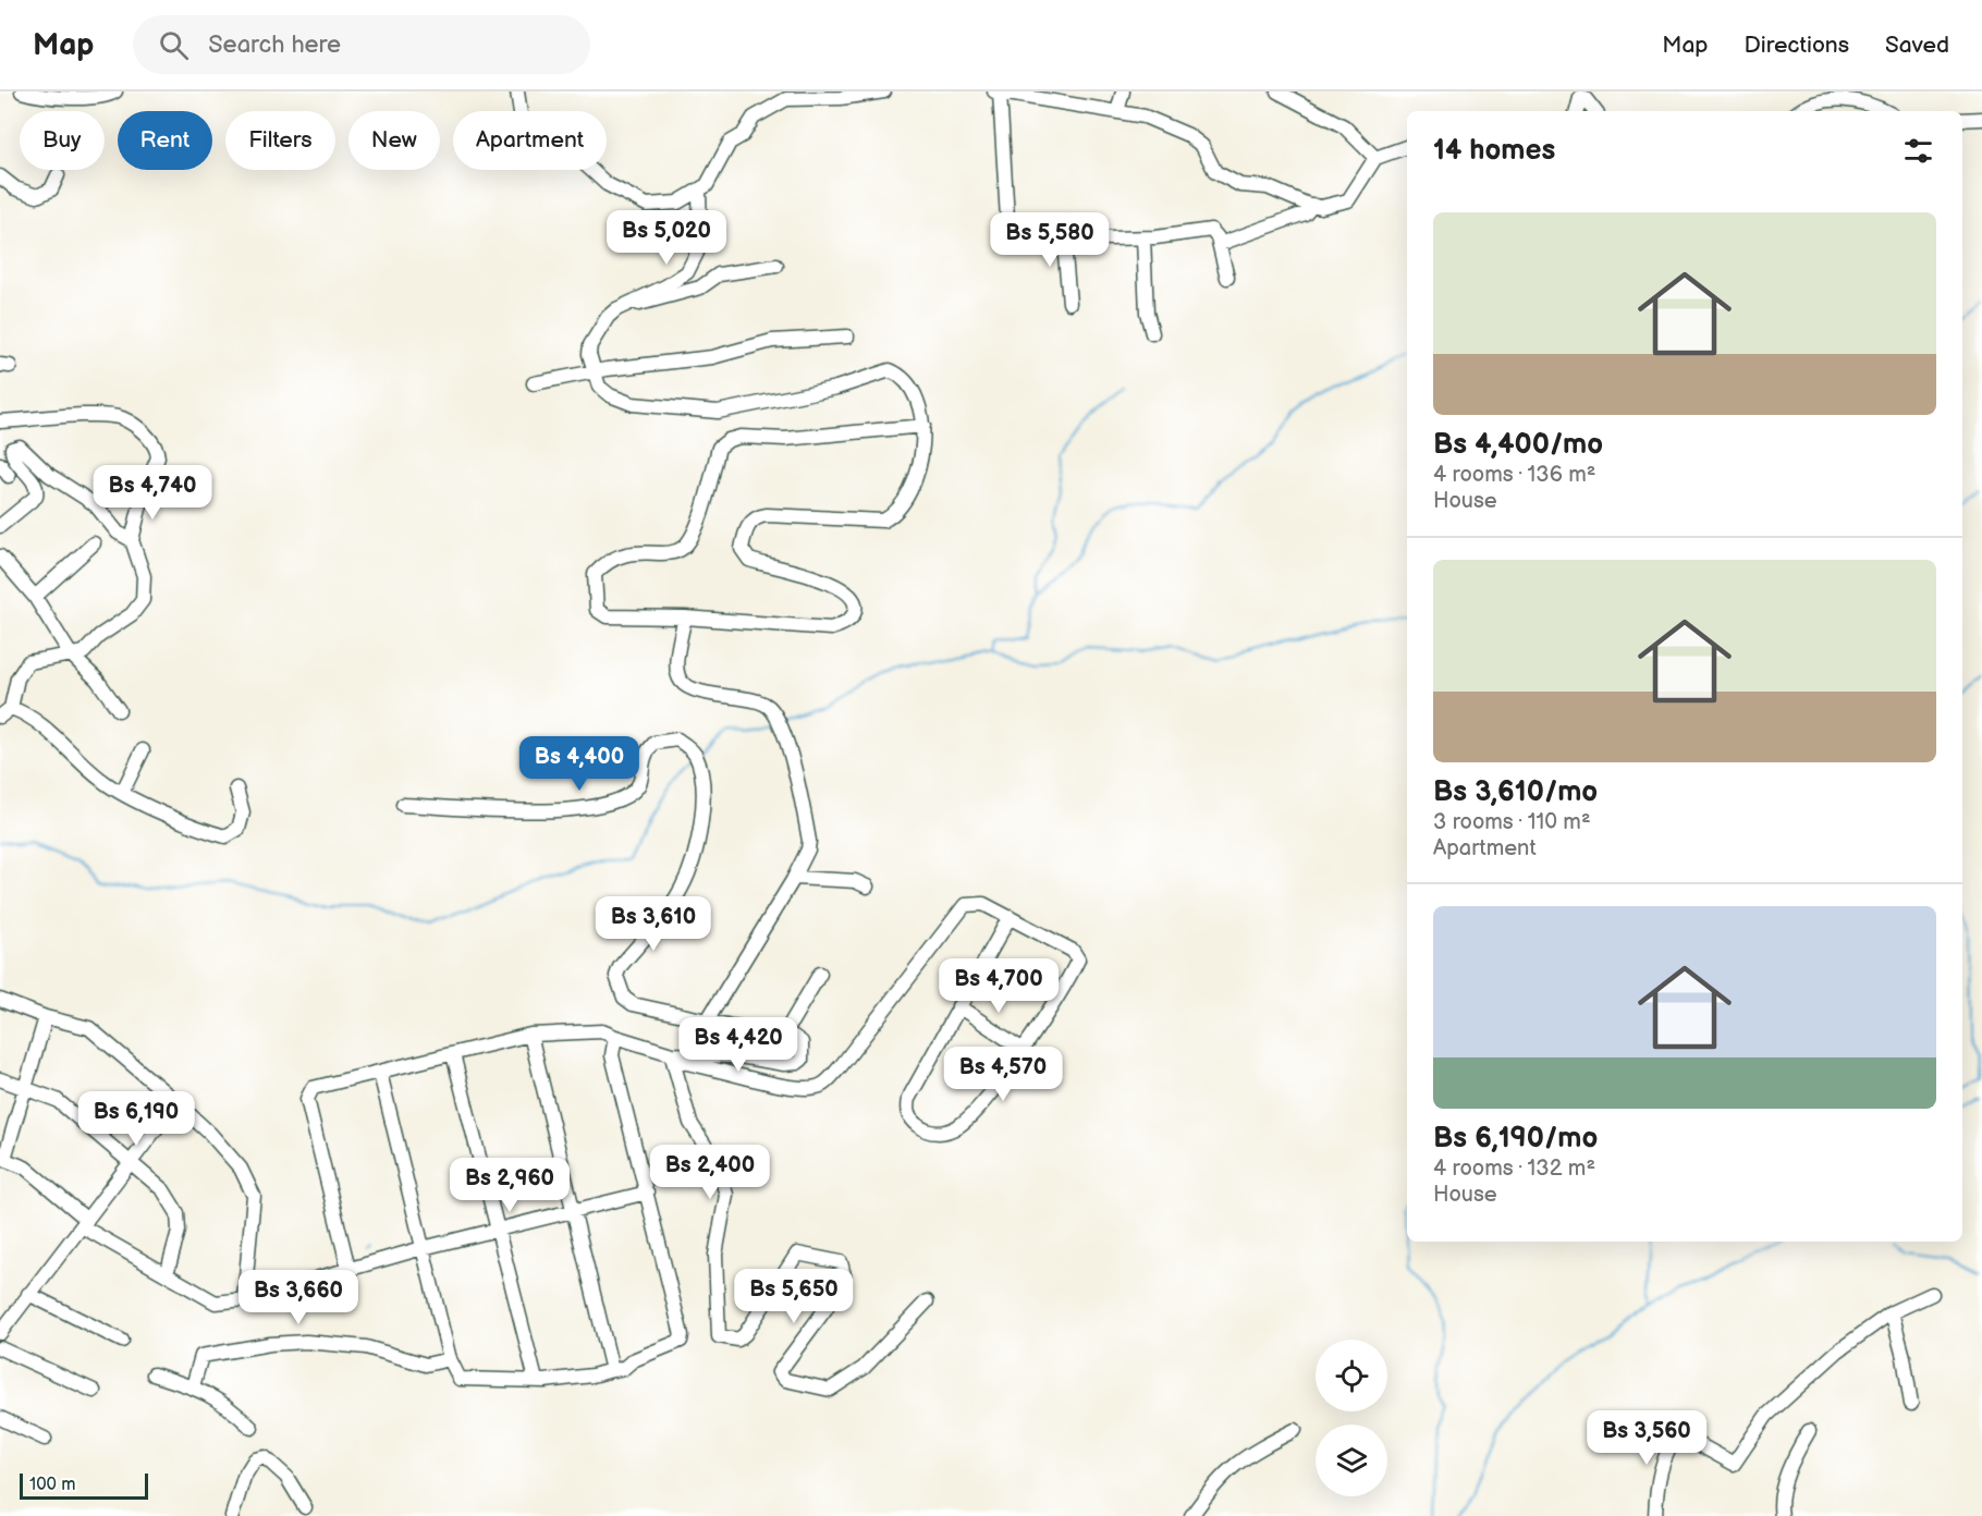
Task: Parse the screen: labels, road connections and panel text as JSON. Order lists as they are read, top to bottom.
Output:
{
  "scale_bar": "100 m",
  "page": {
    "header": "Map",
    "search": "Search here",
    "nav": ["Map", "Directions", "Saved"],
    "chip": [
      "Buy",
      "Rent",
      "Filters",
      "New",
      "Apartment"
    ],
    "heading": "14 homes",
    "list": [
      {
        "name": "Bs 4,400/mo",
        "note": "4 rooms · 136 m² · House"
      },
      {
        "name": "Bs 3,610/mo",
        "note": "3 rooms · 110 m² · Apartment"
      },
      {
        "name": "Bs 6,190/mo",
        "note": "4 rooms · 132 m² · House"
      }
    ],
    "price": [
      "Bs 5,020",
      "Bs 5,580",
      "Bs 4,740",
      "Bs 4,400",
      "Bs 3,610",
      "Bs 4,700",
      "Bs 4,420",
      "Bs 4,570",
      "Bs 6,190",
      "Bs 2,400",
      "Bs 2,960",
      "Bs 5,650",
      "Bs 3,660",
      "Bs 3,560"
    ],
    "scale": "100 m"
  }
}
